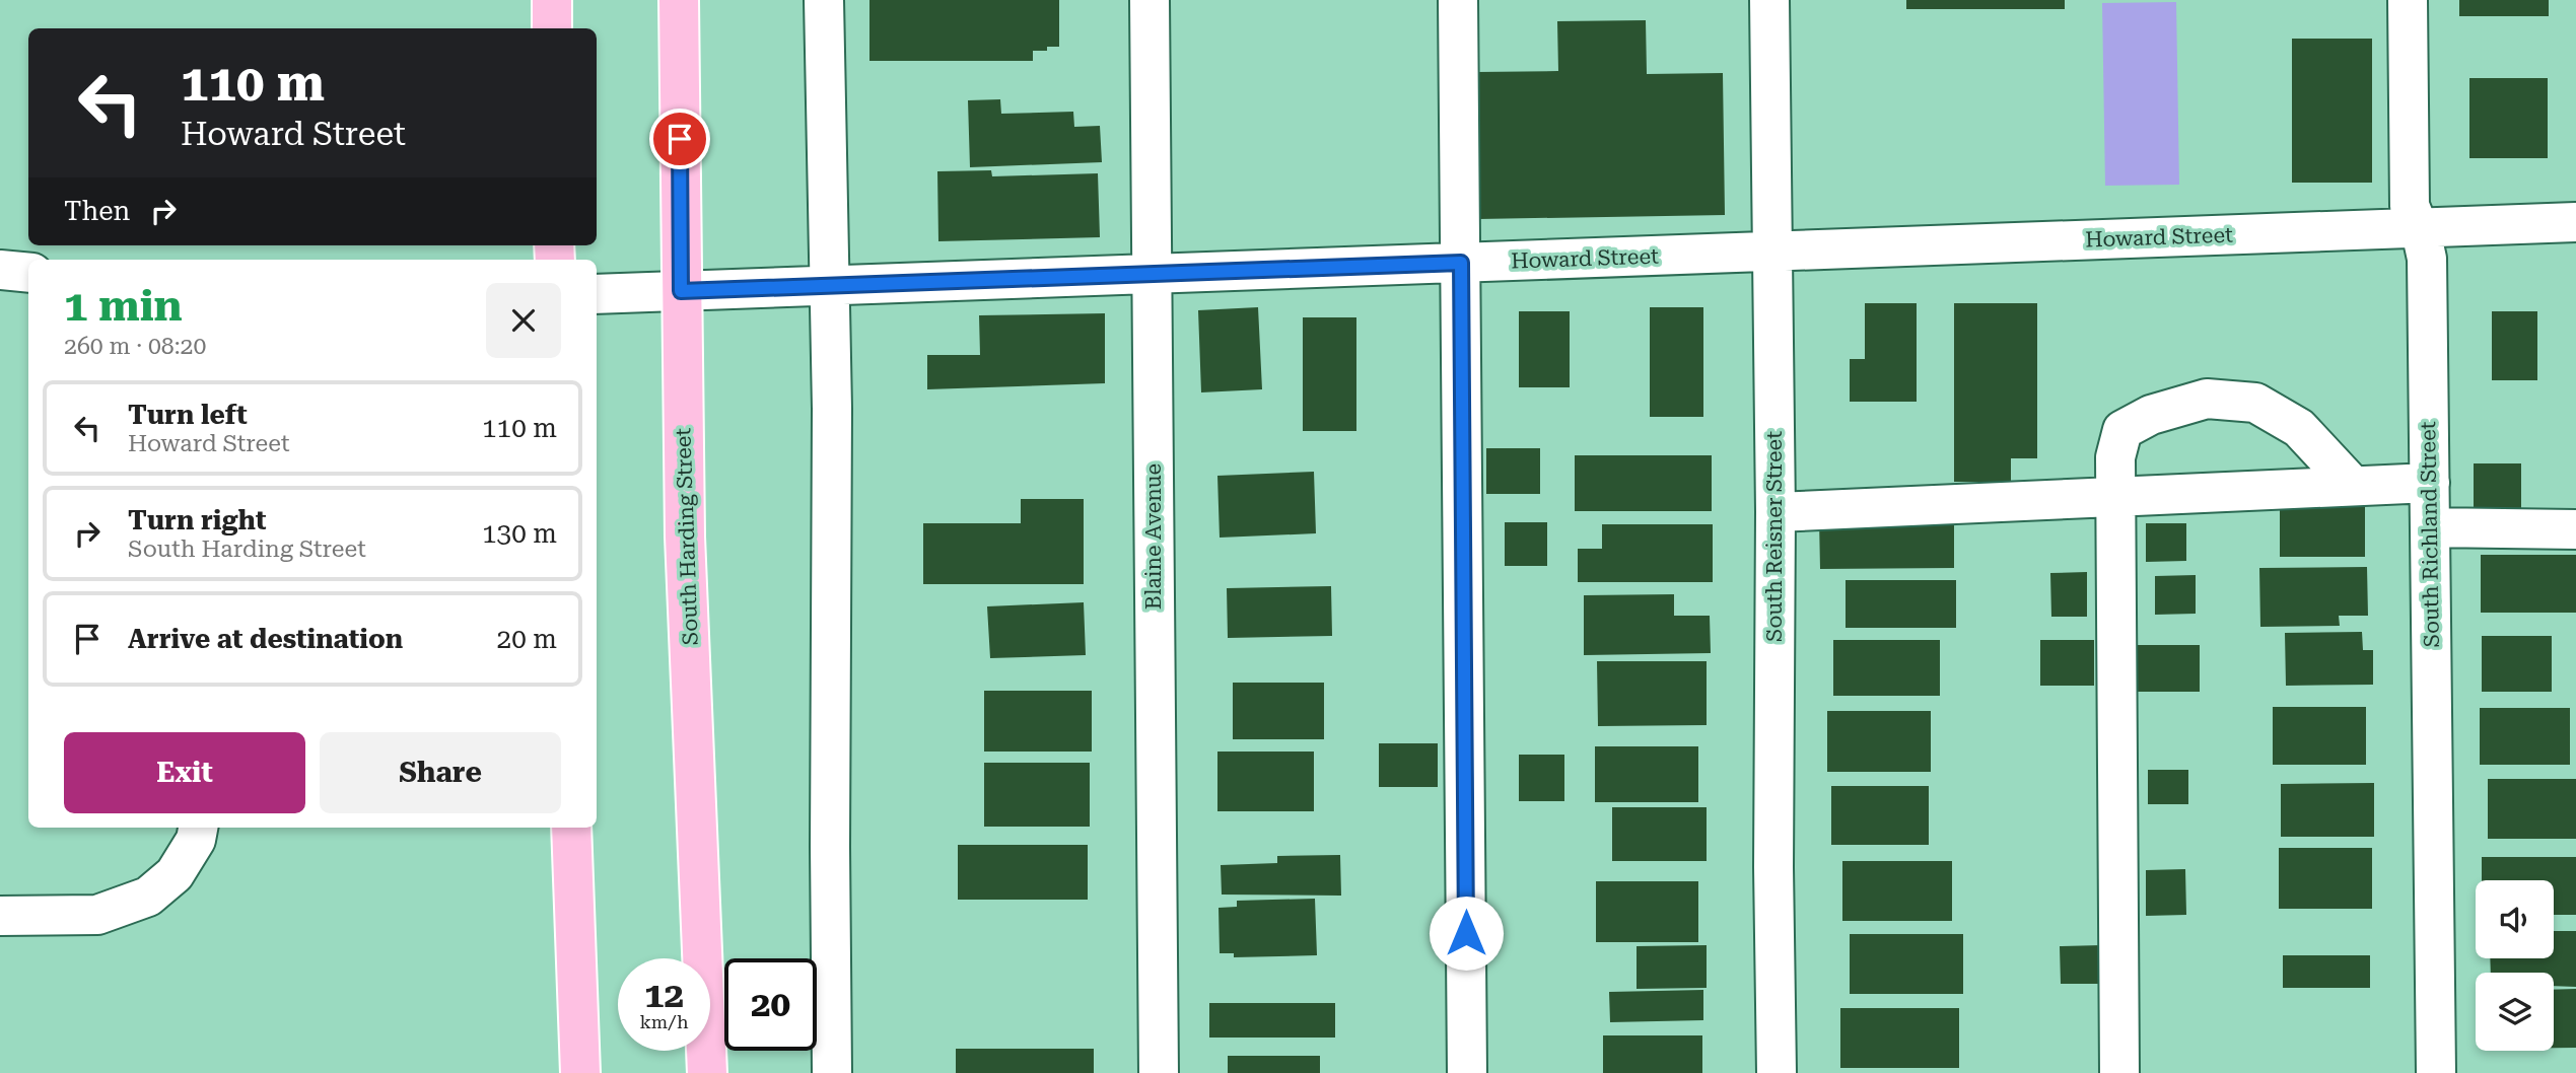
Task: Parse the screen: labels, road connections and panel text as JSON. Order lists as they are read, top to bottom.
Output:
{
  "streets": {
    "main road": ["South Harding Street"],
    "street": [
      "Howard Street",
      "South Richland Street",
      "Blaine Avenue",
      "South Reisner Street"
    ]
  },
  "crossings": [
    ["Howard Street", "South Richland Street"],
    ["Howard Street", "South Harding Street"],
    ["Howard Street", "Blaine Avenue"],
    ["Howard Street", "South Reisner Street"]
  ],
  "page": {
    "turn": ["110 m", "Howard Street"],
    "then": "Then",
    "heading": ["1 min", "260 m · 08:20"],
    "list": [
      {
        "name": "Turn left",
        "note": "Howard Street",
        "value": "110 m"
      },
      {
        "name": "Turn right",
        "note": "South Harding Street",
        "value": "130 m"
      },
      {
        "name": "Arrive at destination",
        "value": "20 m"
      }
    ],
    "buttons": ["Exit", "Share"],
    "speed": "12 km/h",
    "limit": "20"
  }
}
